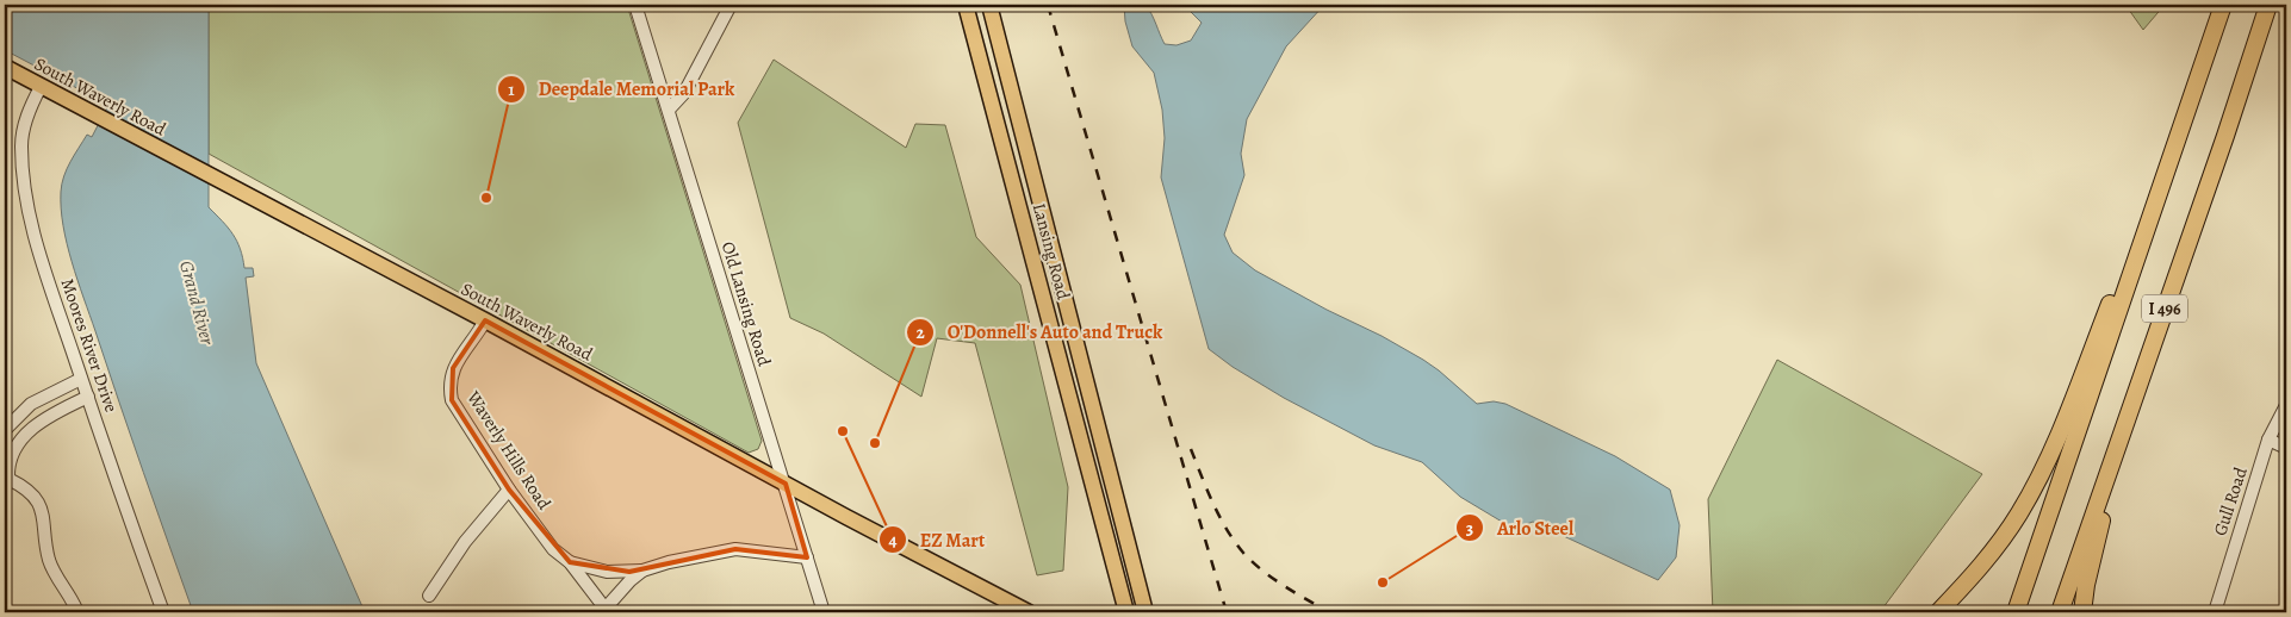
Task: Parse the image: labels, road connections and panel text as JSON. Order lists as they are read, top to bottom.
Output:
{
  "streets": {
    "highway": ["I 496"],
    "main road": ["South Waverly Road", "Lansing Road"],
    "street": [
      "Old Lansing Road",
      "Moores River Drive",
      "Waverly Hills Road",
      "Gull Road"
    ]
  },
  "crossings": [
    ["South Waverly Road", "Old Lansing Road"],
    ["South Waverly Road", "Moores River Drive"],
    ["South Waverly Road", "Waverly Hills Road"]
  ],
  "water": ["Grand River"],
  "places": [
    "Deepdale Memorial Park",
    "EZ Mart",
    "O'Donnell's Auto and Truck",
    "Arlo Steel"
  ]
}
